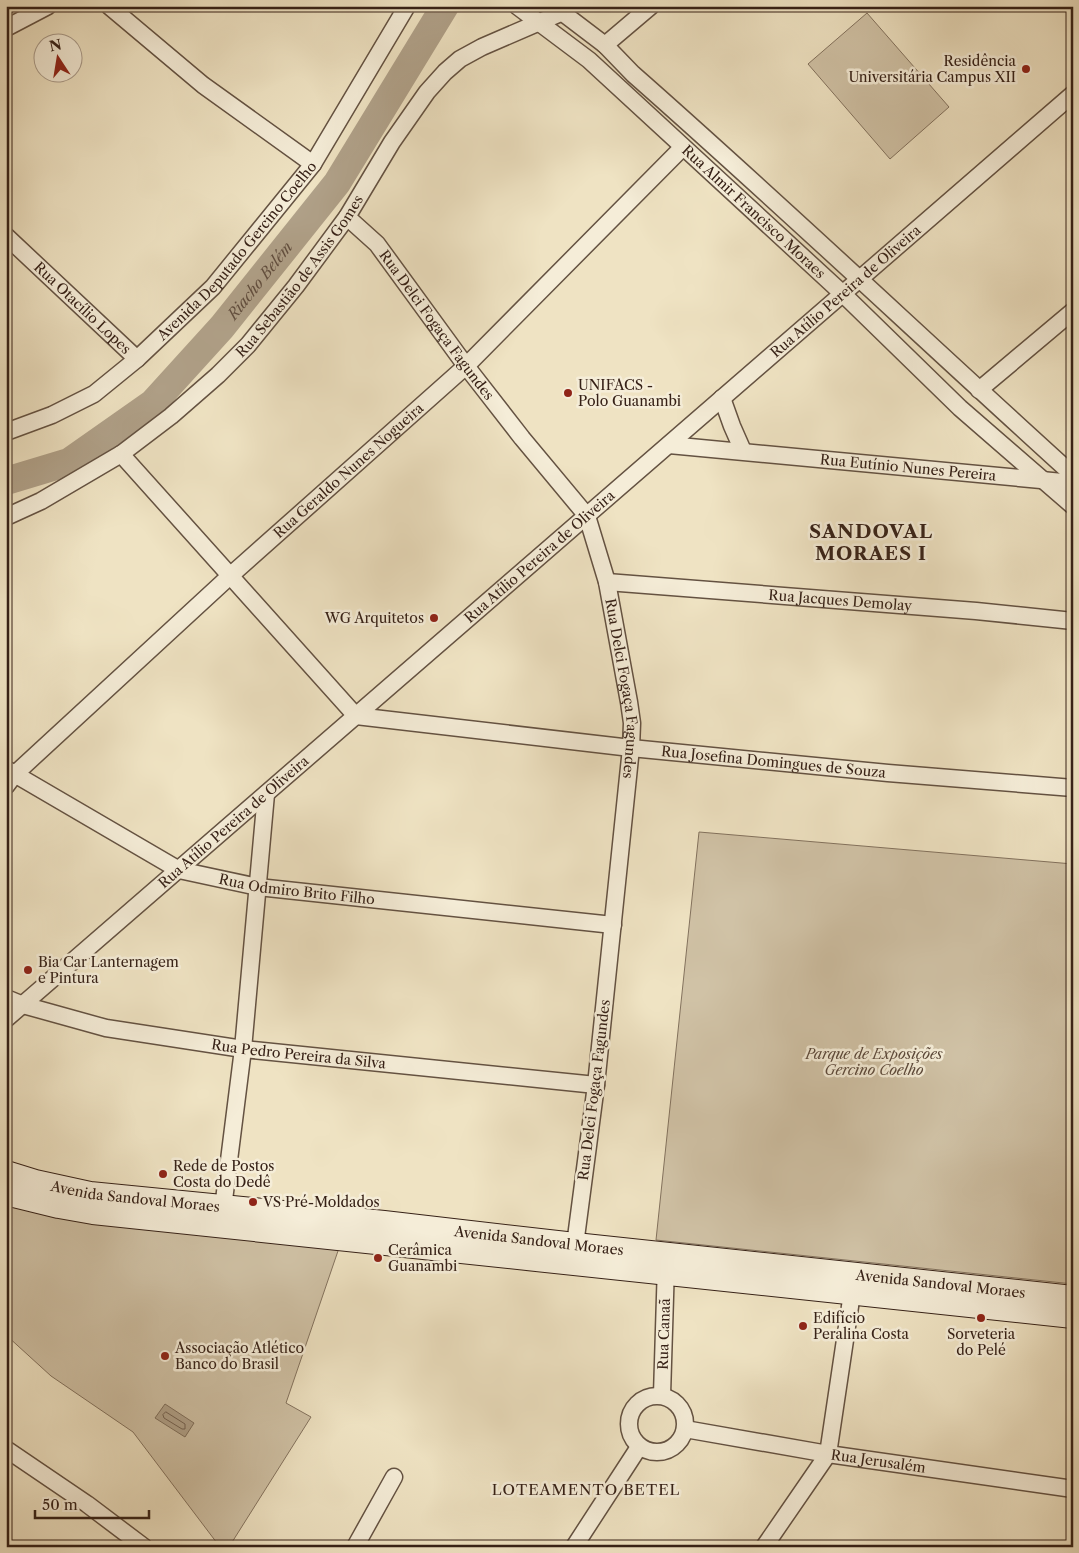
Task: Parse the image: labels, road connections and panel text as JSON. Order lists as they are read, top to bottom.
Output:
{
  "streets": {
    "main road": ["Avenida Sandoval Moraes"],
    "street": [
      "Rua Almir Francisco Moraes",
      "Avenida Deputado Gercino Coelho",
      "Rua Sebastião de Assis Gomes",
      "Rua Atílio Pereira de Oliveira",
      "Rua Otacílio Lopes",
      "Rua Delci Fogaça Fagundes",
      "Rua Eutínio Nunes Pereira",
      "Rua Geraldo Nunes Nogueira",
      "Rua Jacques Demolay",
      "Rua Josefina Domingues de Souza",
      "Rua Odmiro Brito Filho",
      "Rua Pedro Pereira da Silva",
      "Rua Canaã",
      "Rua Jerusalém"
    ]
  },
  "crossings": [
    ["Rua Almir Francisco Moraes", "Rua Sebastião de Assis Gomes"],
    ["Rua Almir Francisco Moraes", "Rua Atílio Pereira de Oliveira"],
    ["Rua Almir Francisco Moraes", "Rua Eutínio Nunes Pereira"],
    ["Rua Almir Francisco Moraes", "Rua Geraldo Nunes Nogueira"],
    ["Avenida Deputado Gercino Coelho", "Rua Otacílio Lopes"],
    ["Rua Sebastião de Assis Gomes", "Rua Delci Fogaça Fagundes"],
    ["Rua Atílio Pereira de Oliveira", "Rua Delci Fogaça Fagundes"],
    ["Rua Atílio Pereira de Oliveira", "Rua Eutínio Nunes Pereira"],
    ["Rua Atílio Pereira de Oliveira", "Rua Josefina Domingues de Souza"],
    ["Rua Atílio Pereira de Oliveira", "Rua Odmiro Brito Filho"],
    ["Rua Atílio Pereira de Oliveira", "Rua Pedro Pereira da Silva"],
    ["Rua Delci Fogaça Fagundes", "Rua Geraldo Nunes Nogueira"],
    ["Rua Delci Fogaça Fagundes", "Rua Jacques Demolay"],
    ["Rua Delci Fogaça Fagundes", "Rua Josefina Domingues de Souza"],
    ["Rua Delci Fogaça Fagundes", "Rua Odmiro Brito Filho"],
    ["Rua Delci Fogaça Fagundes", "Rua Pedro Pereira da Silva"],
    ["Rua Delci Fogaça Fagundes", "Avenida Sandoval Moraes"],
    ["Rua Geraldo Nunes Nogueira", "Rua Odmiro Brito Filho"],
    ["Avenida Sandoval Moraes", "Rua Canaã"],
    ["Rua Canaã", "Rua Jerusalém"]
  ],
  "districts": ["SANDOVAL MORAES I", "LOTEAMENTO BETEL"],
  "water": ["Riacho Belém"],
  "parks": ["Parque de Exposições Gercino Coelho"],
  "places": [
    "Residência Universitária Campus XII",
    "UNIFACS - Polo Guanambi",
    "WG Arquitetos",
    "Bia Car Lanternagem e Pintura",
    "Rede de Postos Costa do Dedê",
    "VS Pré-Moldados",
    "Cerâmica Guanambi",
    "Sorveteria do Pelé",
    "Edifício Peralina Costa",
    "Associação Atlético Banco do Brasil"
  ],
  "scale_bar": "50 m",
  "north": "top"
}
